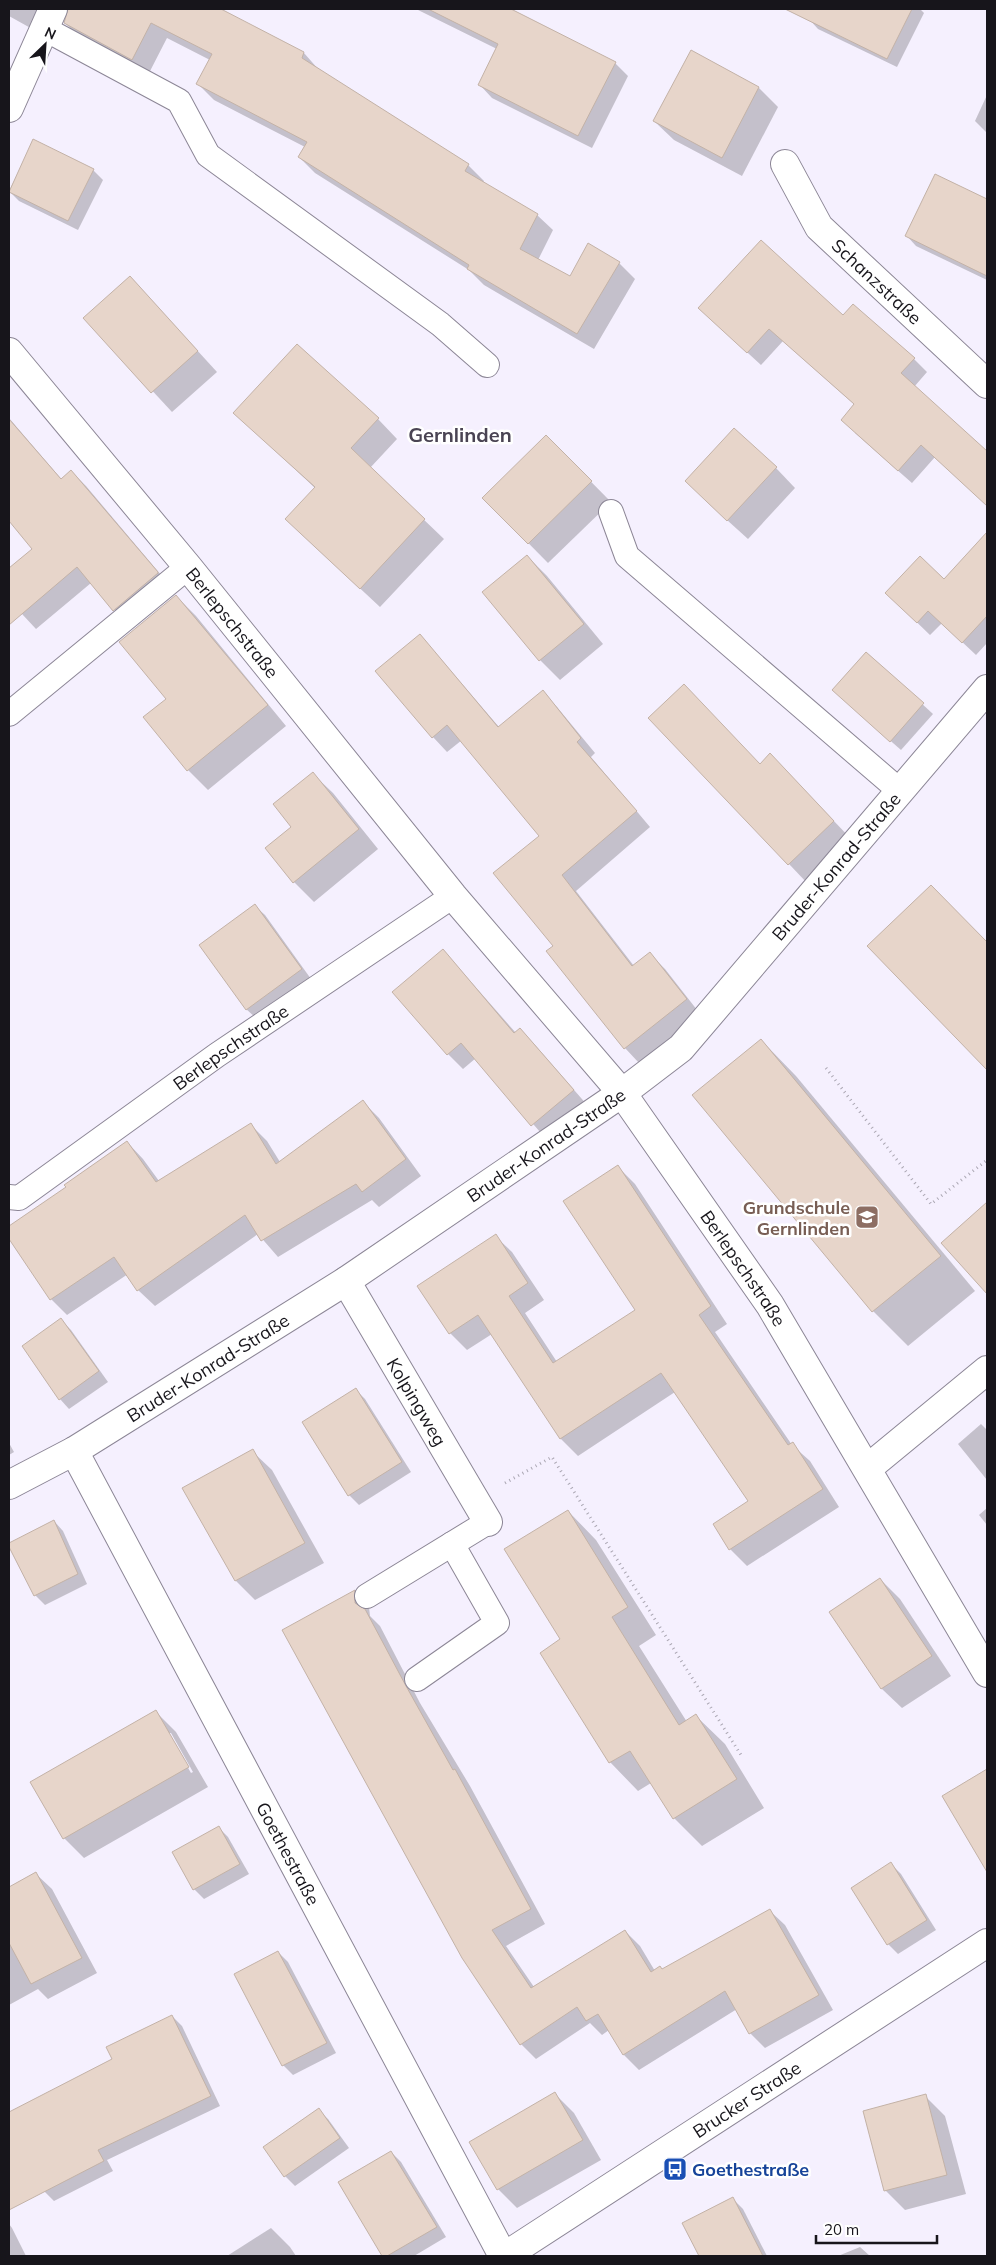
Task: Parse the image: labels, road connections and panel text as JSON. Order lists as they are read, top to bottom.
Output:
{
  "streets": {
    "street": [
      "Schanzstraße",
      "Berlepschstraße",
      "Bruder-Konrad-Straße",
      "Kolpingweg",
      "Goethestraße",
      "Brucker Straße"
    ]
  },
  "crossings": [
    ["Berlepschstraße", "Bruder-Konrad-Straße"],
    ["Bruder-Konrad-Straße", "Kolpingweg"],
    ["Bruder-Konrad-Straße", "Goethestraße"],
    ["Goethestraße", "Brucker Straße"]
  ],
  "districts": ["Gernlinden"],
  "places": {
    "school or university": ["Grundschule Gernlinden"],
    "bus stop": ["Goethestraße"]
  },
  "scale_bar": "20 m",
  "north": "top right"
}
